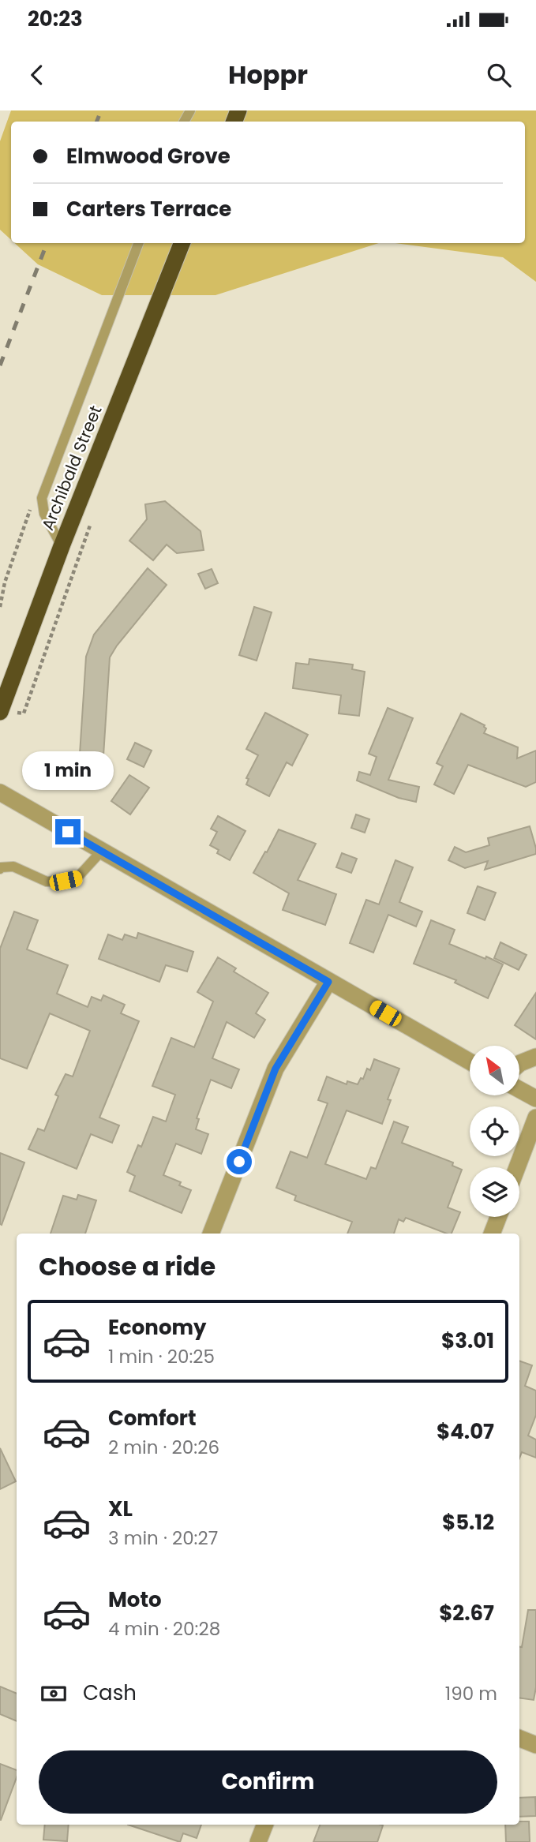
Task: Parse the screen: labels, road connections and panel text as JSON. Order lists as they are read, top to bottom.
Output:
{
  "streets": {
    "highway": ["Archibald Street"]
  },
  "north": "top left",
  "page": {
    "status": "20:23",
    "header": "Hoppr",
    "banner": ["Elmwood Grove", "Carters Terrace"],
    "bubble": "1 min",
    "heading": "Choose a ride",
    "list": [
      {
        "name": "Economy",
        "note": "1 min · 20:25",
        "value": "$3.01"
      },
      {
        "name": "Comfort",
        "note": "2 min · 20:26",
        "value": "$4.07"
      },
      {
        "name": "XL",
        "note": "3 min · 20:27",
        "value": "$5.12"
      },
      {
        "name": "Moto",
        "note": "4 min · 20:28",
        "value": "$2.67"
      }
    ],
    "pay": ["Cash", "190 m"],
    "buttons": "Confirm"
  }
}
